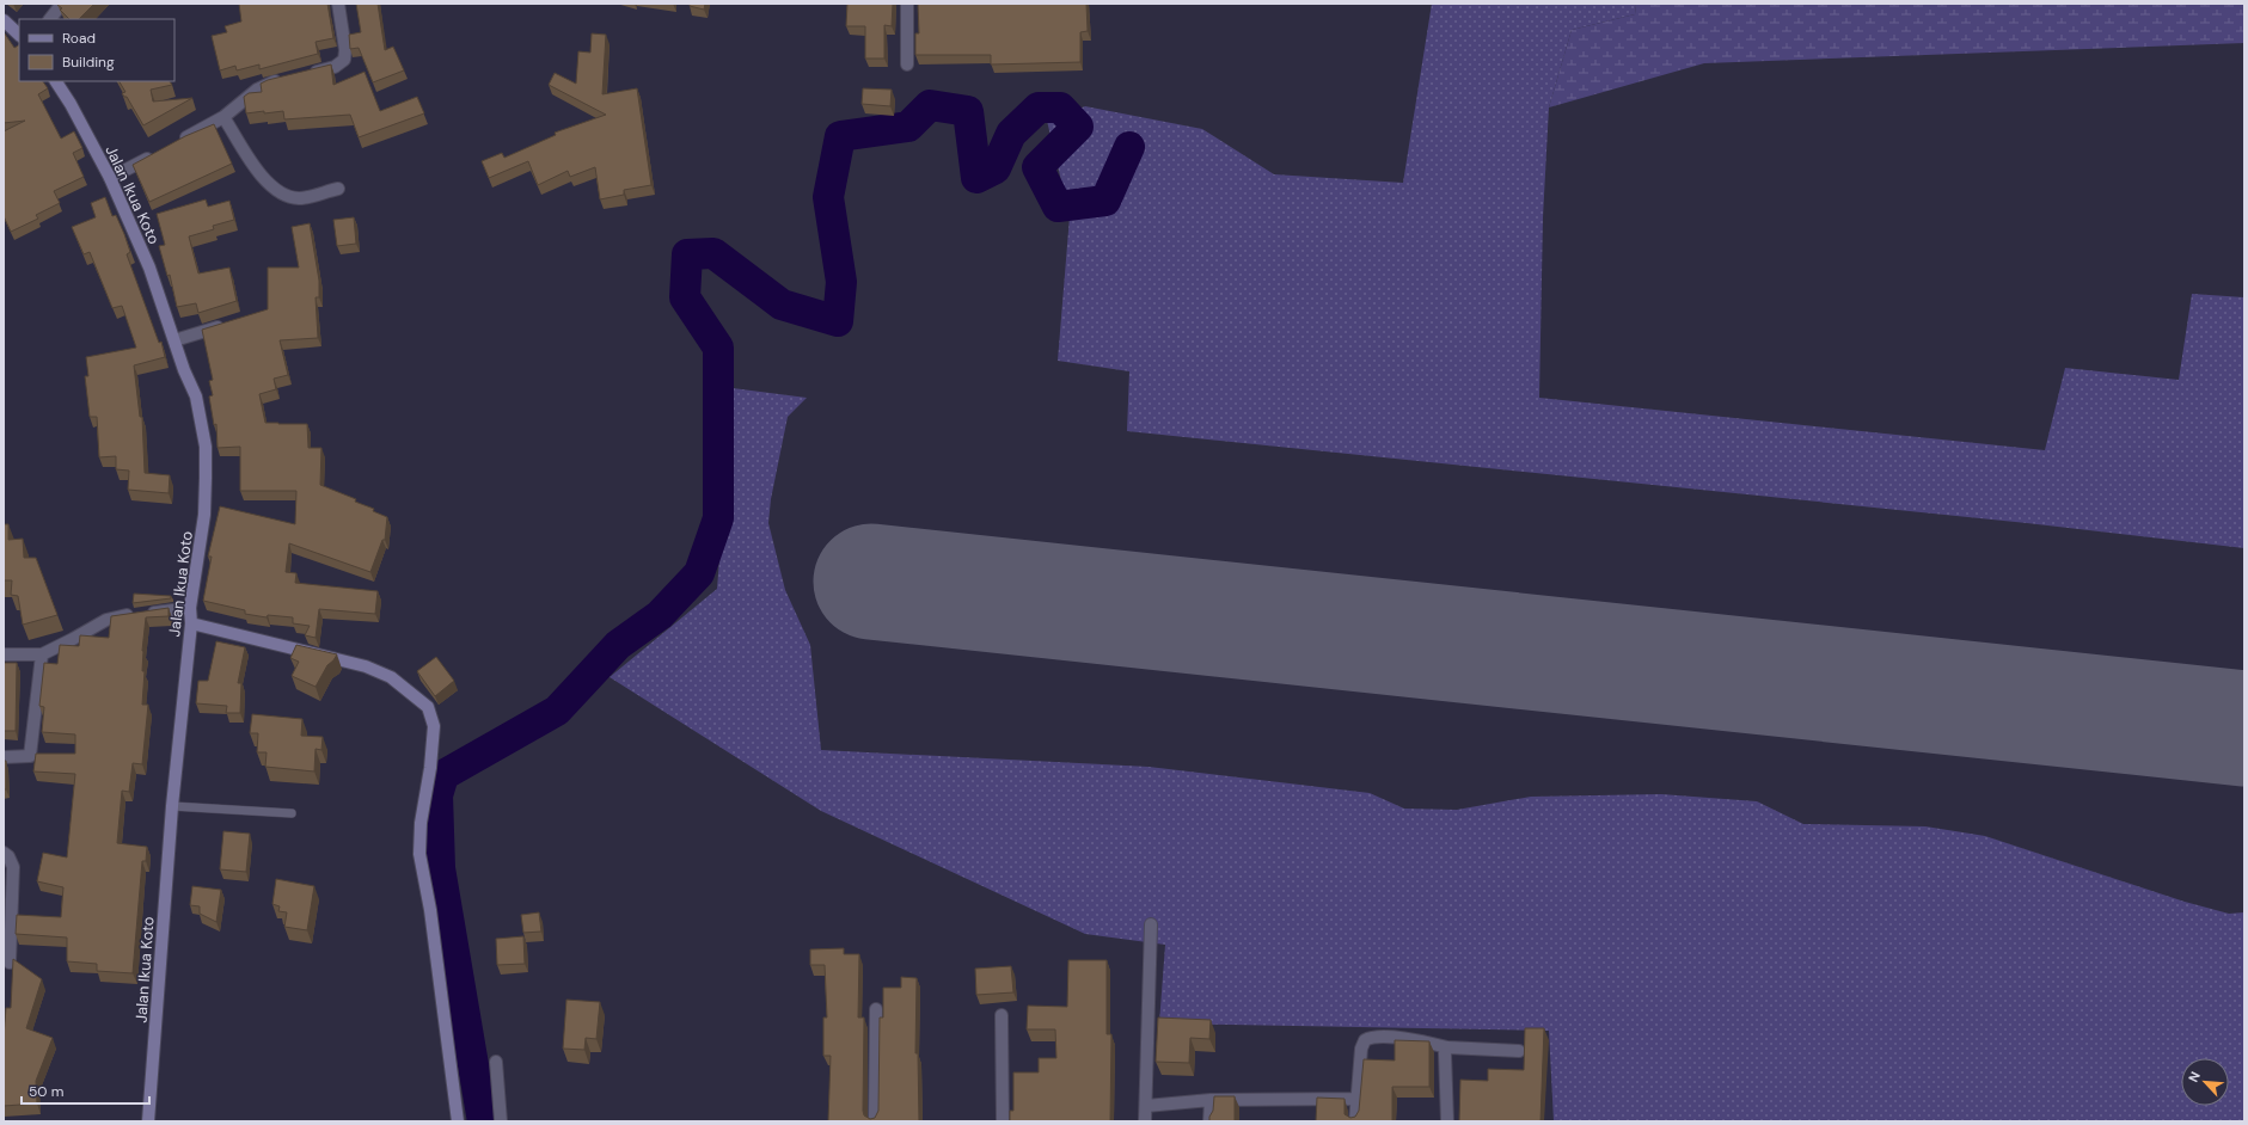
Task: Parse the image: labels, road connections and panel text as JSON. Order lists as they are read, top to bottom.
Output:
{
  "streets": {
    "street": ["Jalan Ikua Koto"]
  },
  "legend": ["Road", "Building"],
  "scale_bar": "50 m",
  "north": "top left"
}
